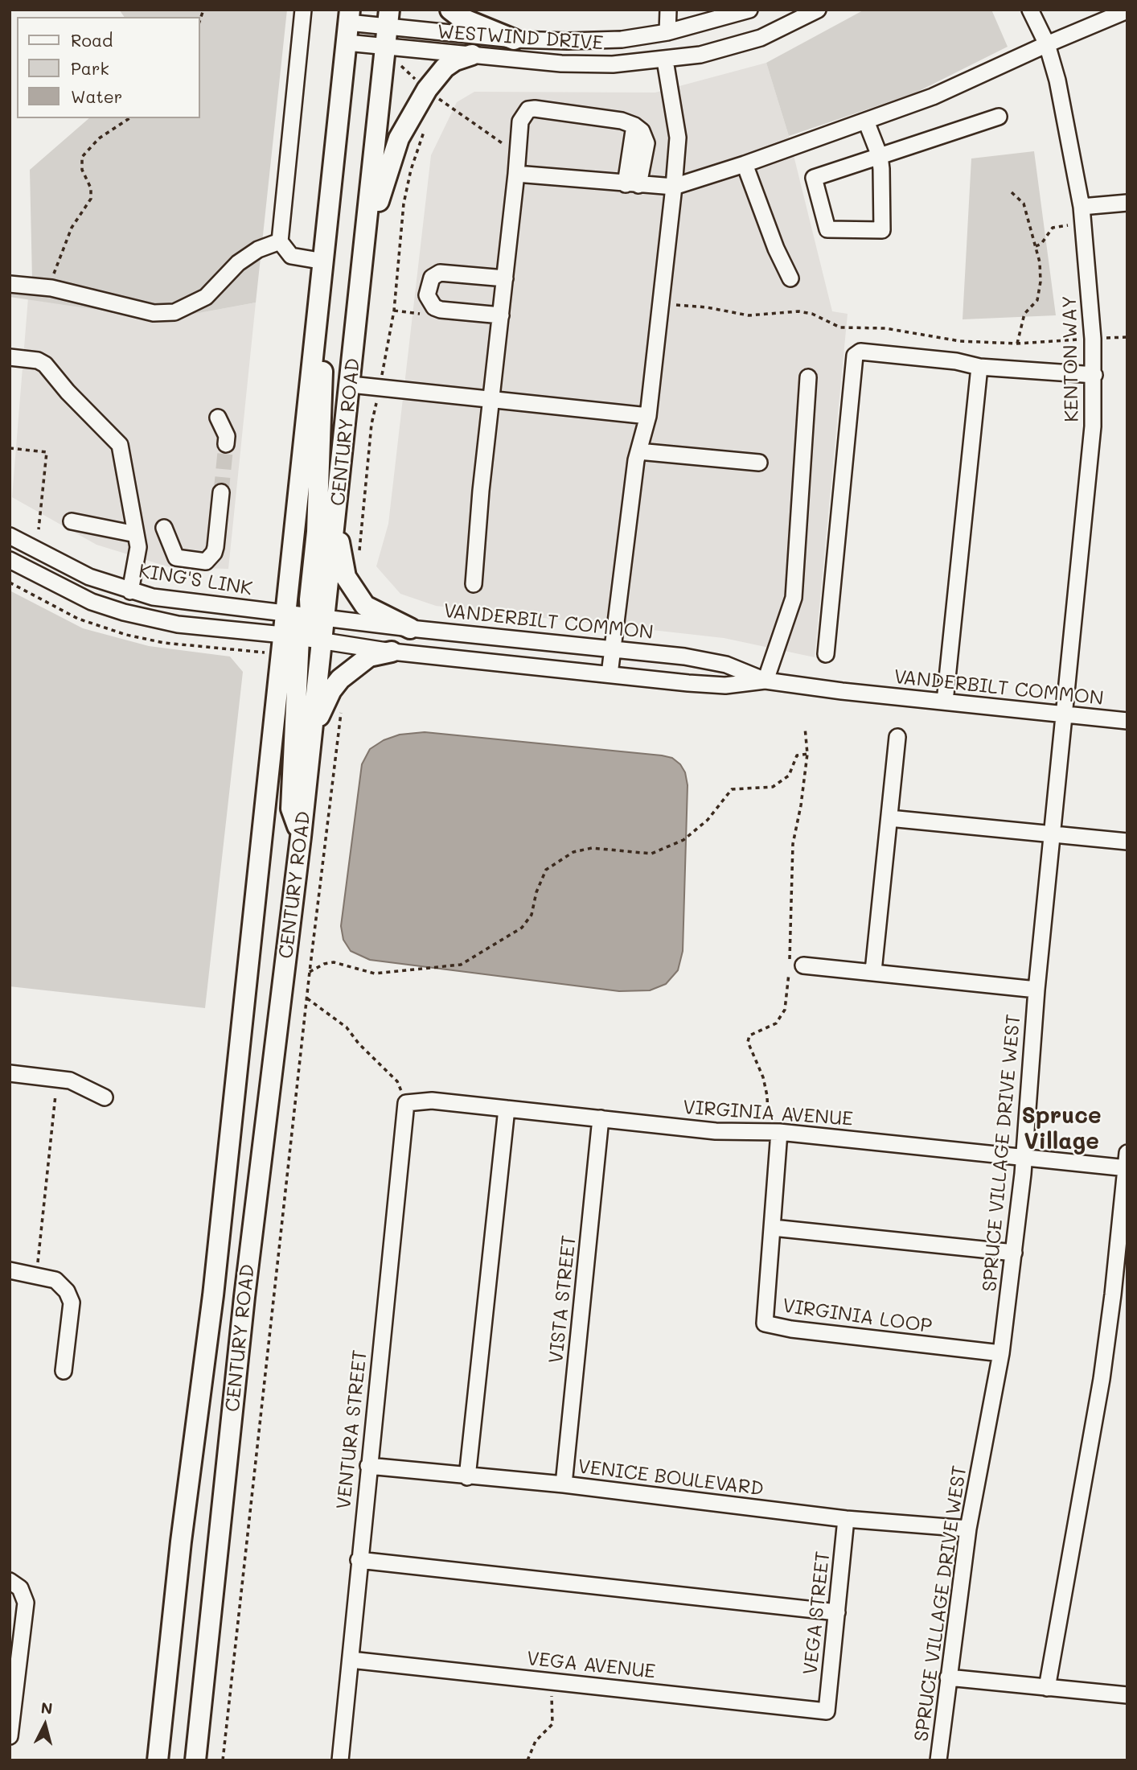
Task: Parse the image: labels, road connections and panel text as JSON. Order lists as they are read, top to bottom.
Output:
{
  "streets": {
    "main road": ["CENTURY ROAD"],
    "street": [
      "WESTWIND DRIVE",
      "KENTON WAY",
      "KING'S LINK",
      "VANDERBILT COMMON",
      "VIRGINIA AVENUE",
      "SPRUCE VILLAGE DRIVE WEST",
      "VISTA STREET",
      "VIRGINIA LOOP",
      "VENTURA STREET",
      "VENICE BOULEVARD",
      "VEGA STREET",
      "VEGA AVENUE"
    ]
  },
  "crossings": [
    ["WESTWIND DRIVE", "CENTURY ROAD"],
    ["KENTON WAY", "VANDERBILT COMMON"],
    ["KENTON WAY", "SPRUCE VILLAGE DRIVE WEST"],
    ["CENTURY ROAD", "KING'S LINK"],
    ["CENTURY ROAD", "VANDERBILT COMMON"],
    ["KING'S LINK", "VANDERBILT COMMON"],
    ["VANDERBILT COMMON", "SPRUCE VILLAGE DRIVE WEST"],
    ["VIRGINIA AVENUE", "SPRUCE VILLAGE DRIVE WEST"],
    ["VIRGINIA AVENUE", "VISTA STREET"],
    ["VIRGINIA AVENUE", "VIRGINIA LOOP"],
    ["VIRGINIA AVENUE", "VENTURA STREET"],
    ["SPRUCE VILLAGE DRIVE WEST", "VIRGINIA LOOP"],
    ["SPRUCE VILLAGE DRIVE WEST", "VENICE BOULEVARD"],
    ["VISTA STREET", "VENICE BOULEVARD"],
    ["VENTURA STREET", "VENICE BOULEVARD"],
    ["VENTURA STREET", "VEGA AVENUE"],
    ["VENICE BOULEVARD", "VEGA STREET"],
    ["VEGA STREET", "VEGA AVENUE"]
  ],
  "districts": ["Spruce Village"],
  "legend": ["Road", "Park", "Water"],
  "north": "top"
}
